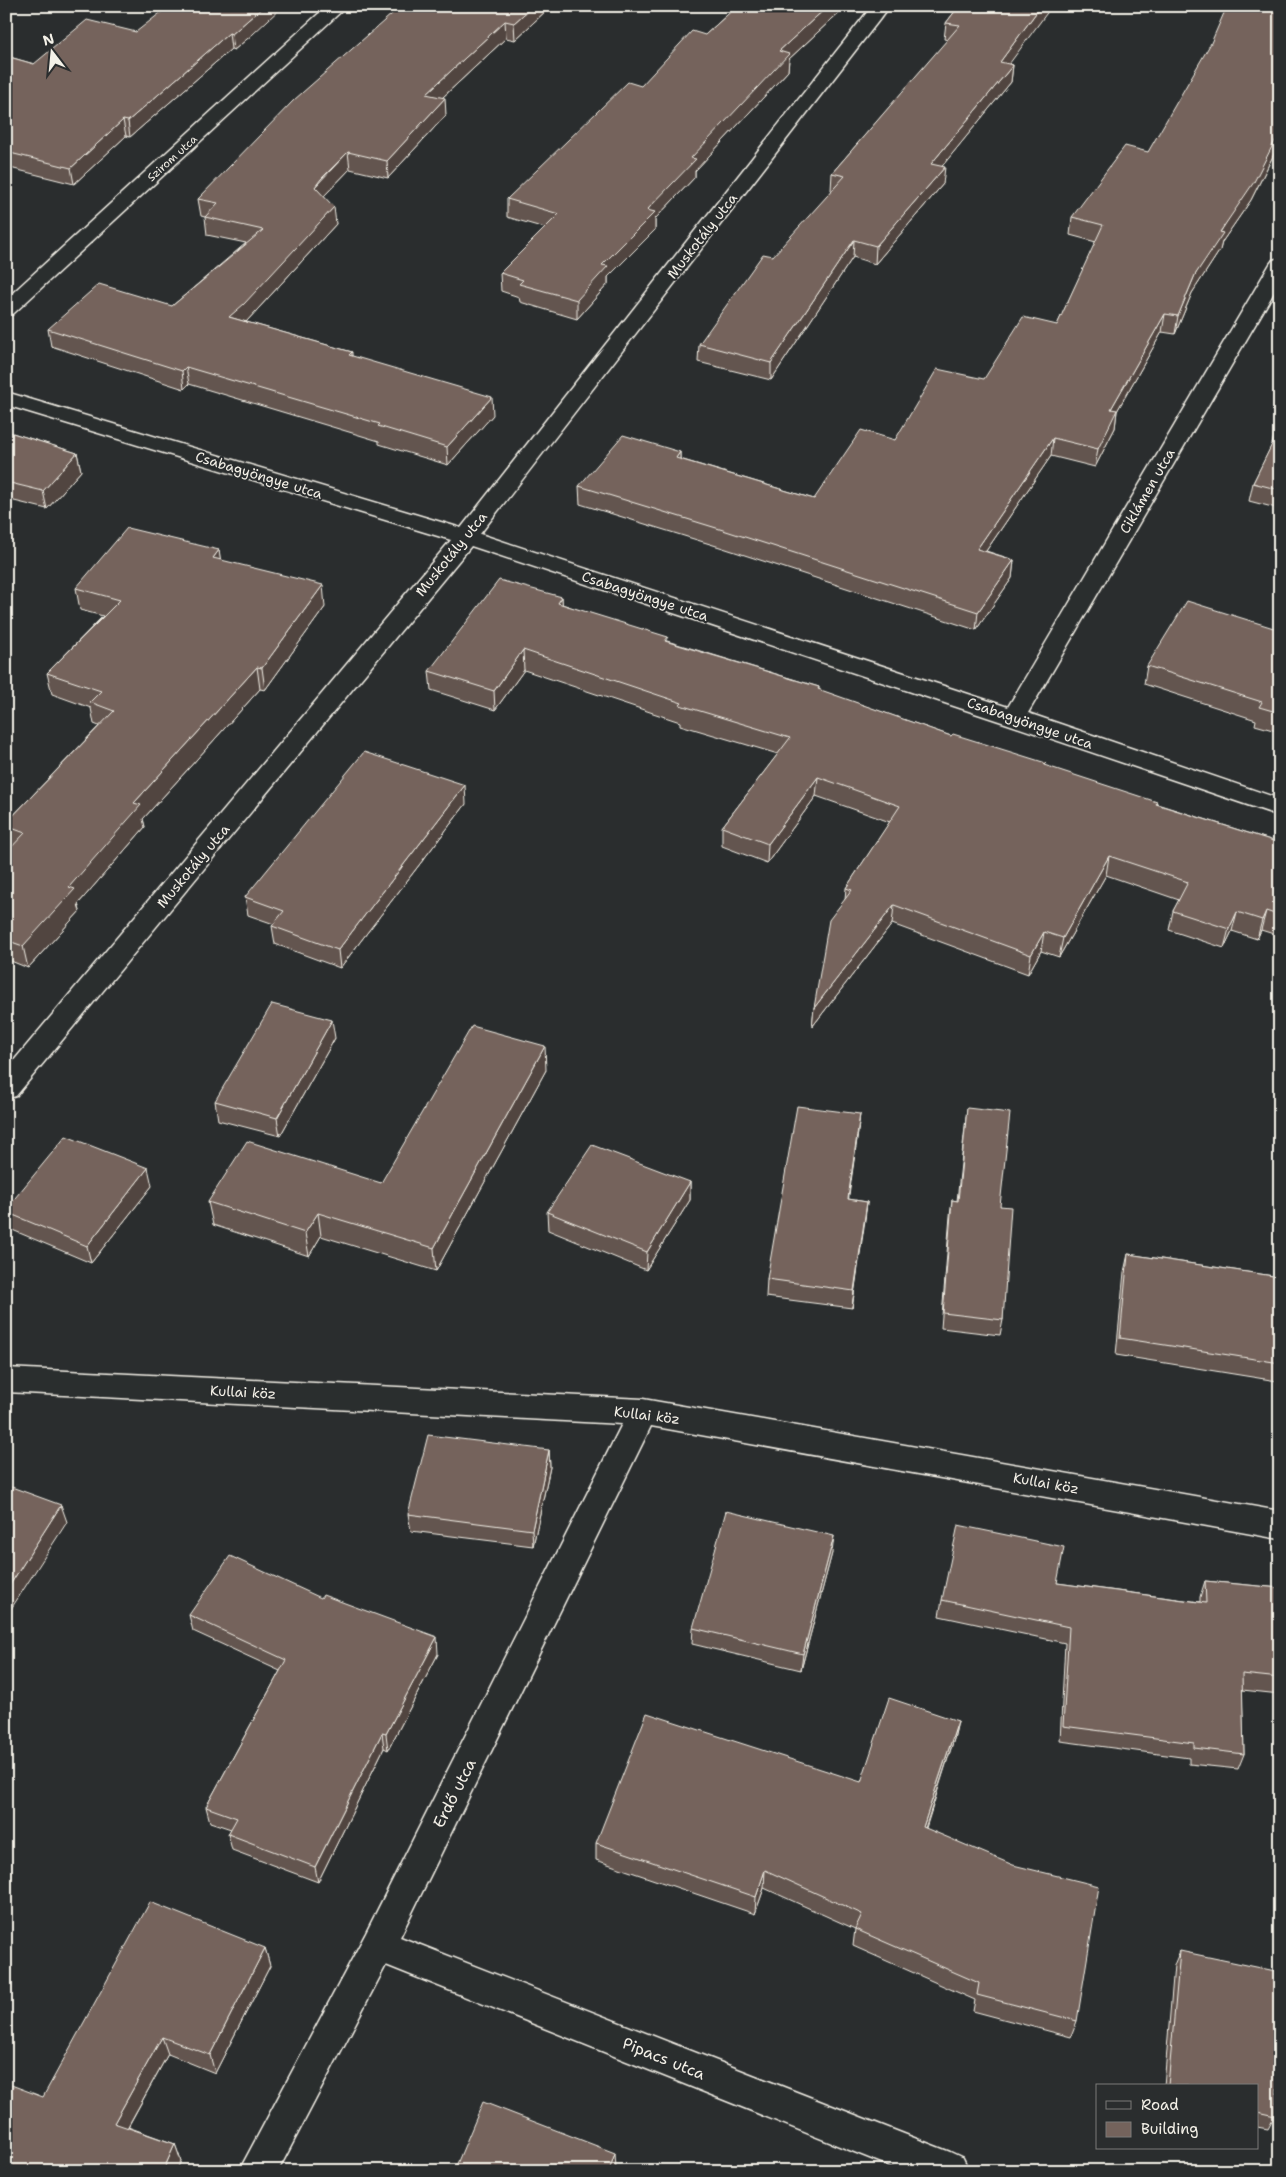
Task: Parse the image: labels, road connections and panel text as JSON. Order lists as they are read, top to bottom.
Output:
{
  "streets": {
    "street": [
      "Szirom utca",
      "Muskotály utca",
      "Csabagyöngye utca",
      "Ciklámen utca",
      "Kullai köz",
      "Erdő utca",
      "Pipacs utca"
    ]
  },
  "crossings": [
    ["Muskotály utca", "Csabagyöngye utca"],
    ["Csabagyöngye utca", "Ciklámen utca"],
    ["Kullai köz", "Erdő utca"],
    ["Erdő utca", "Pipacs utca"]
  ],
  "legend": ["Road", "Building"],
  "north": "top"
}
